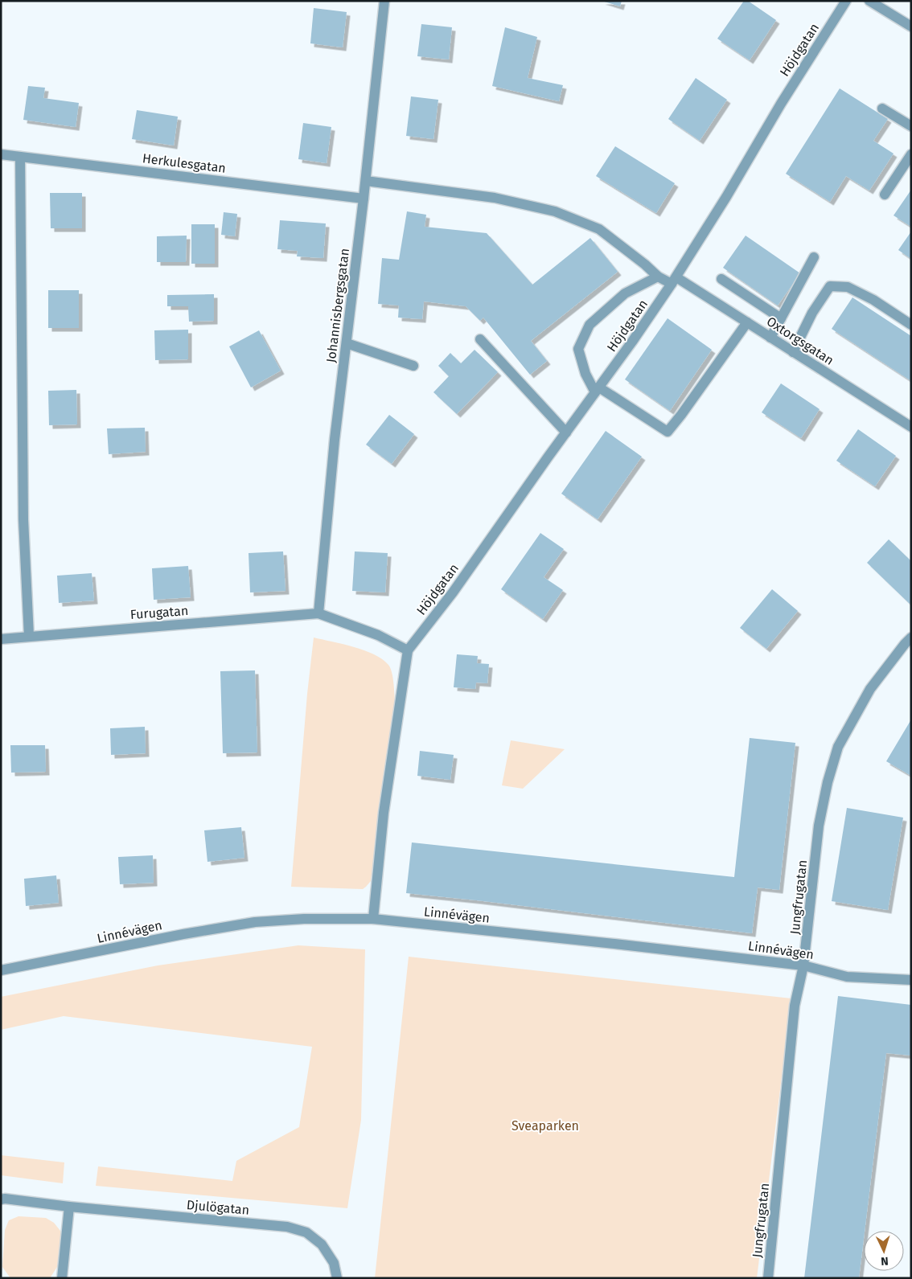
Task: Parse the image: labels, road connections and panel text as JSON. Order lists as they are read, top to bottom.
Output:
{
  "streets": {
    "street": [
      "Höjdgatan",
      "Herkulesgatan",
      "Johannisbergsgatan",
      "Oxtorgsgatan",
      "Furugatan",
      "Jungfrugatan",
      "Linnévägen",
      "Djulögatan"
    ]
  },
  "crossings": [
    ["Höjdgatan", "Oxtorgsgatan"],
    ["Höjdgatan", "Linnévägen"],
    ["Herkulesgatan", "Johannisbergsgatan"],
    ["Johannisbergsgatan", "Oxtorgsgatan"],
    ["Johannisbergsgatan", "Furugatan"],
    ["Jungfrugatan", "Linnévägen"]
  ],
  "parks": ["Sveaparken"],
  "north": "bottom"
}
